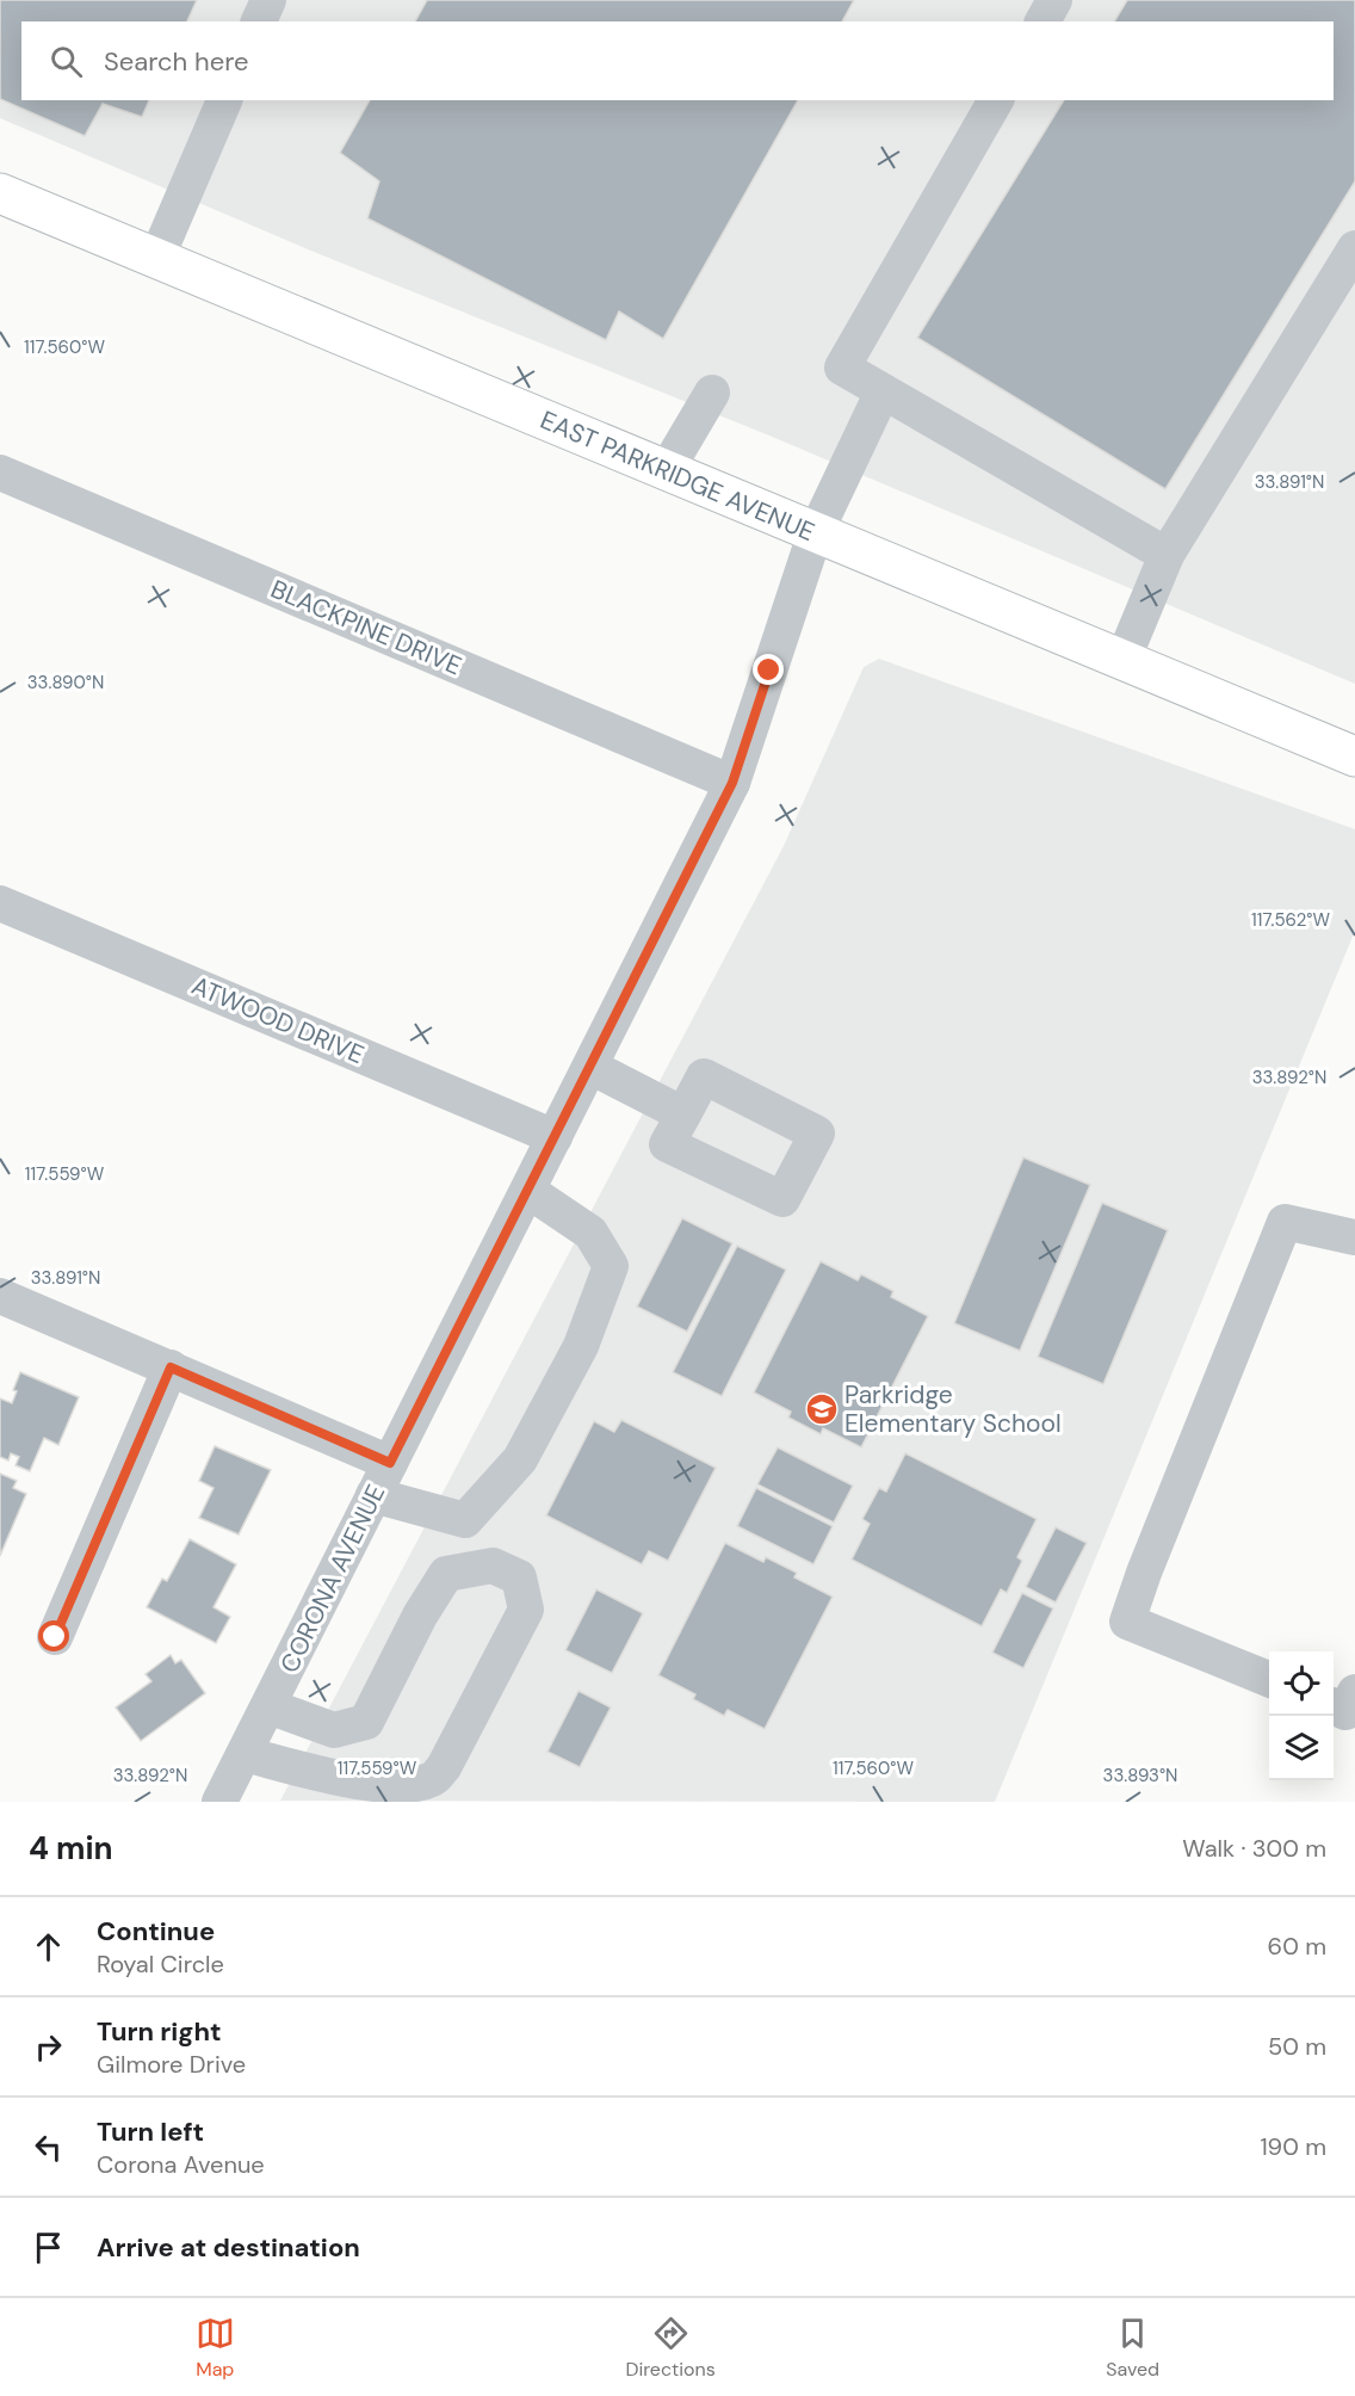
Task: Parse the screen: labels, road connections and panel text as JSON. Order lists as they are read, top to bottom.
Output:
{
  "streets": {
    "main road": ["EAST PARKRIDGE AVENUE"],
    "street": ["BLACKPINE DRIVE", "ATWOOD DRIVE", "CORONA AVENUE"]
  },
  "crossings": [
    ["EAST PARKRIDGE AVENUE", "CORONA AVENUE"],
    ["BLACKPINE DRIVE", "CORONA AVENUE"],
    ["ATWOOD DRIVE", "CORONA AVENUE"]
  ],
  "places": {
    "school or university": ["Parkridge Elementary School"]
  },
  "page": {
    "search": "Search here",
    "heading": ["4 min", "Walk · 300 m"],
    "list": [
      ["Continue", "Royal Circle", "60 m"],
      ["Turn right", "Gilmore Drive", "50 m"],
      ["Turn left", "Corona Avenue", "190 m"],
      "Arrive at destination"
    ],
    "nav": ["Map", "Directions", "Saved"]
  },
  "coordinates": [
    "117.560°W",
    "33.891°N",
    "33.890°N",
    "117.562°W",
    "33.892°N",
    "117.559°W",
    "33.893°N"
  ]
}
